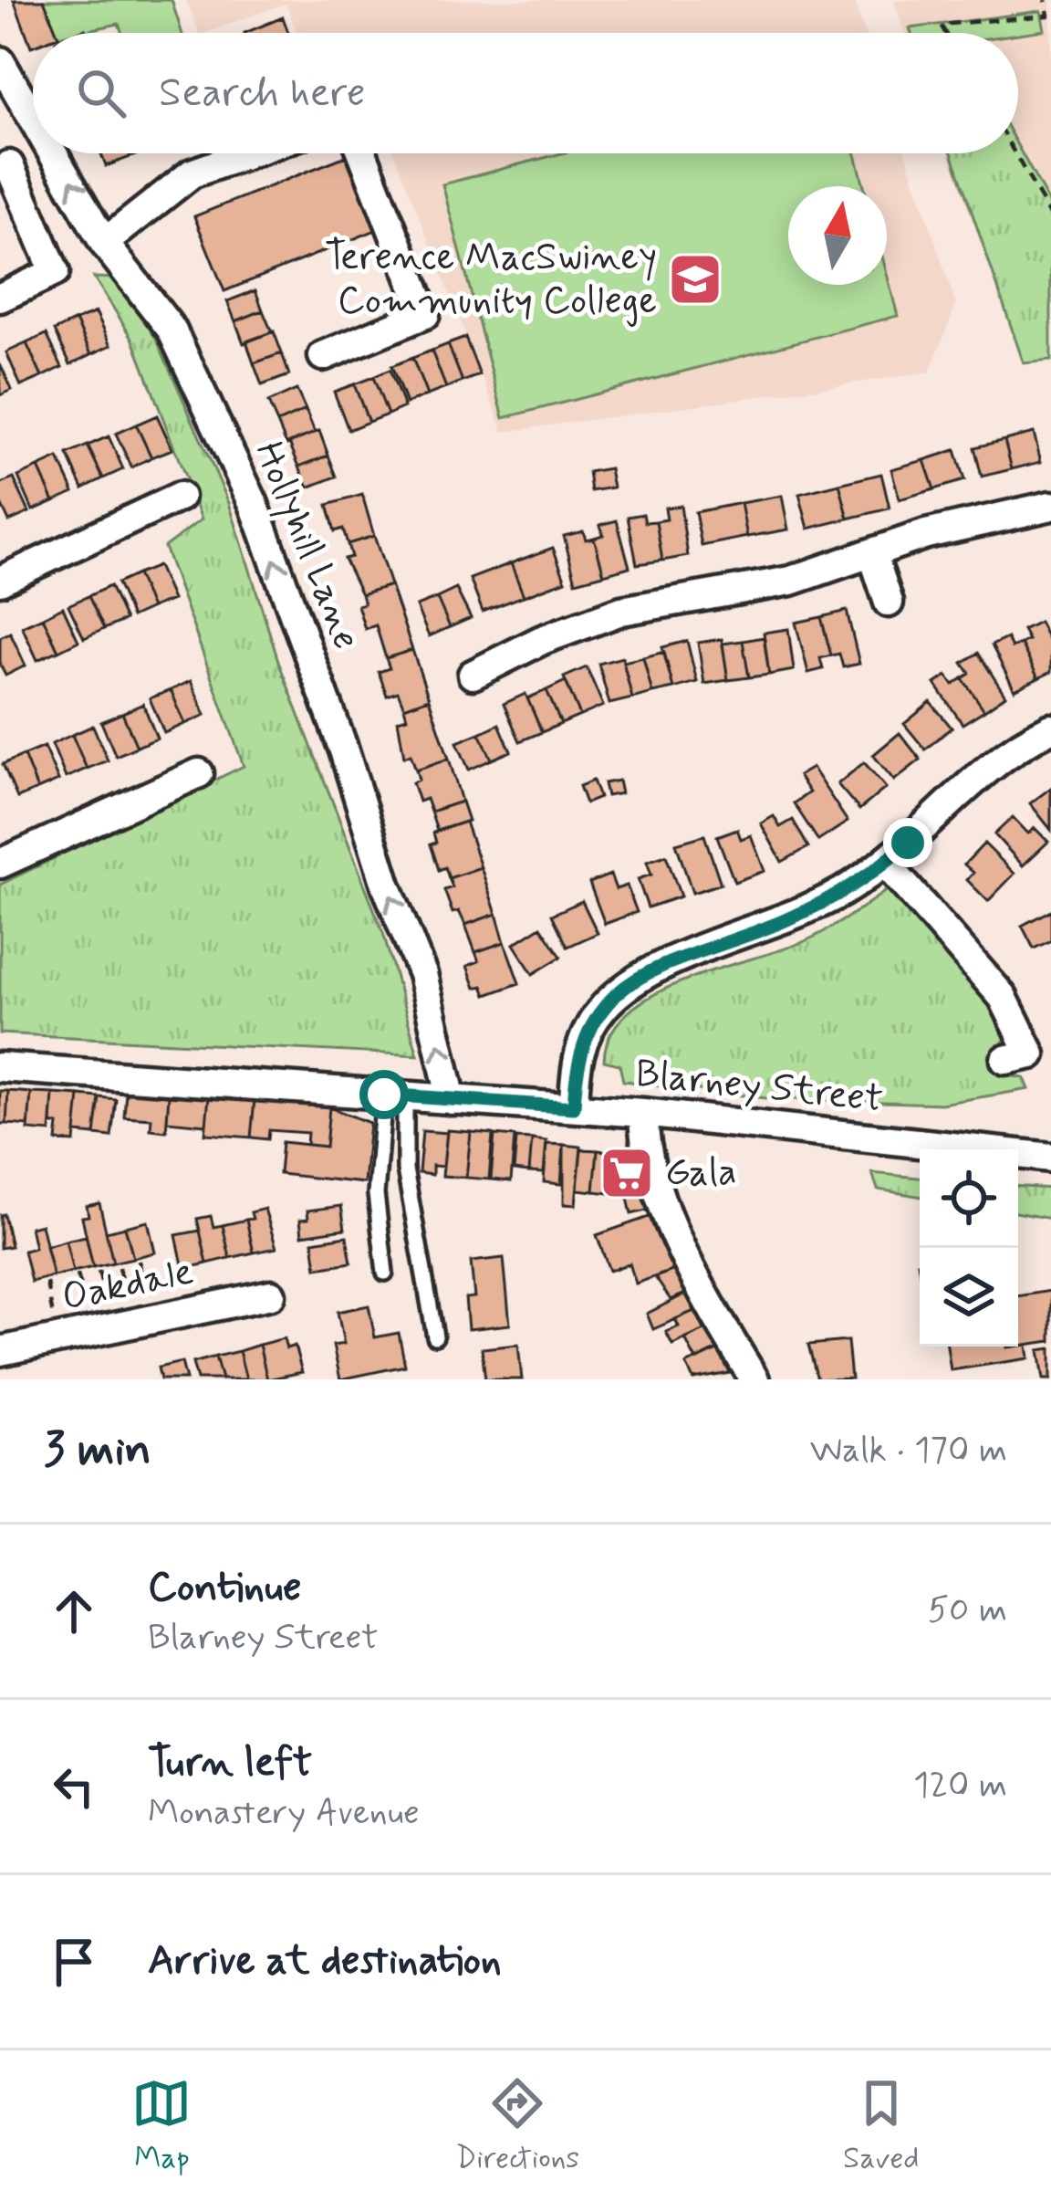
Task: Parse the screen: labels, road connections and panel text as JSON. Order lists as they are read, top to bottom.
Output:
{
  "streets": {
    "street": ["Hollyhill Lane", "Blarney Street", "Oakdale"]
  },
  "crossings": [
    ["Hollyhill Lane", "Blarney Street"]
  ],
  "one_way": ["Hollyhill Lane"],
  "places": {
    "school or university": ["Terence MacSwiney Community College"],
    "supermarket": ["Gala"]
  },
  "north": "top",
  "page": {
    "search": "Search here",
    "heading": ["3 min", "Walk · 170 m"],
    "list": [
      ["Continue", "Blarney Street", "50 m"],
      ["Turn left", "Monastery Avenue", "120 m"],
      "Arrive at destination"
    ],
    "nav": ["Map", "Directions", "Saved"]
  }
}
